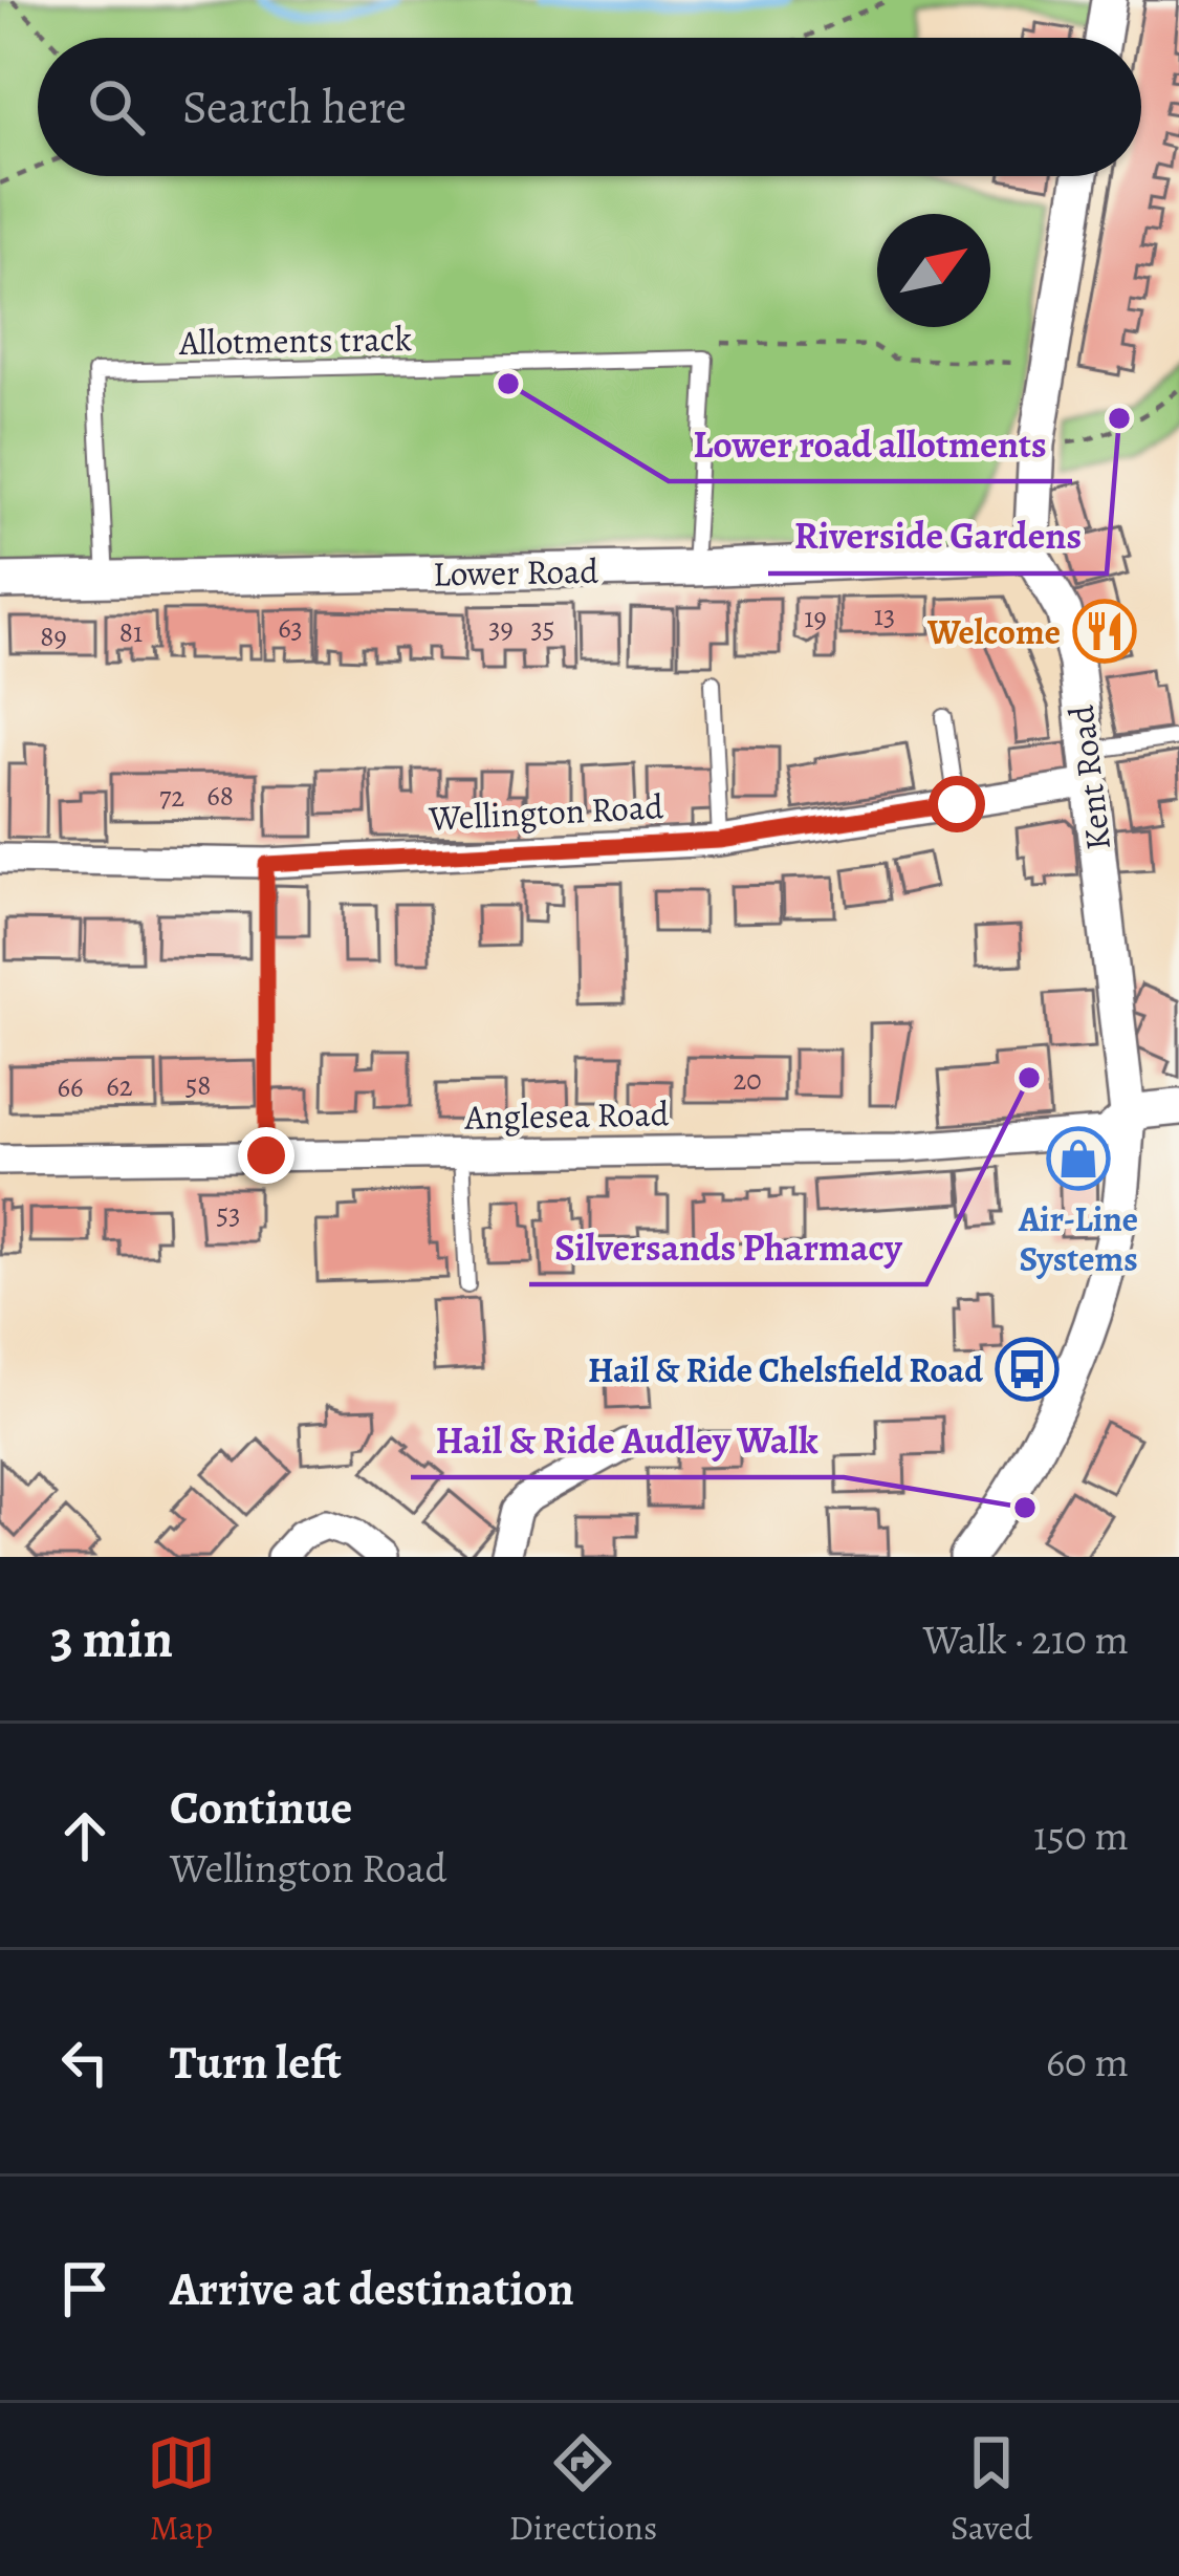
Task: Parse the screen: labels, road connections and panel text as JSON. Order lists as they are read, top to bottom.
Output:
{
  "streets": {
    "street": [
      "Lower Road",
      "Kent Road",
      "Wellington Road",
      "Anglesea Road"
    ],
    "lane": ["Allotments track"]
  },
  "crossings": [
    ["Allotments track", "Lower Road"],
    ["Lower Road", "Kent Road"],
    ["Kent Road", "Wellington Road"],
    ["Kent Road", "Anglesea Road"]
  ],
  "places": {
    "other": [
      "Lower road allotments",
      "Riverside Gardens",
      "Silversands Pharmacy",
      "Hail & Ride Audley Walk"
    ],
    "restaurant": ["Welcome"],
    "shop": ["Air-Line Systems"],
    "bus stop": ["Hail & Ride Chelsfield Road"]
  },
  "house_numbers": [
    "13",
    "19",
    "63",
    "39",
    "35",
    "81",
    "89",
    "68",
    "72",
    "20",
    "58",
    "62",
    "66",
    "53"
  ],
  "north": "top right",
  "page": {
    "search": "Search here",
    "heading": ["3 min", "Walk · 210 m"],
    "list": [
      ["Continue", "Wellington Road", "150 m"],
      ["Turn left", "60 m"],
      "Arrive at destination"
    ],
    "nav": ["Map", "Directions", "Saved"]
  }
}
